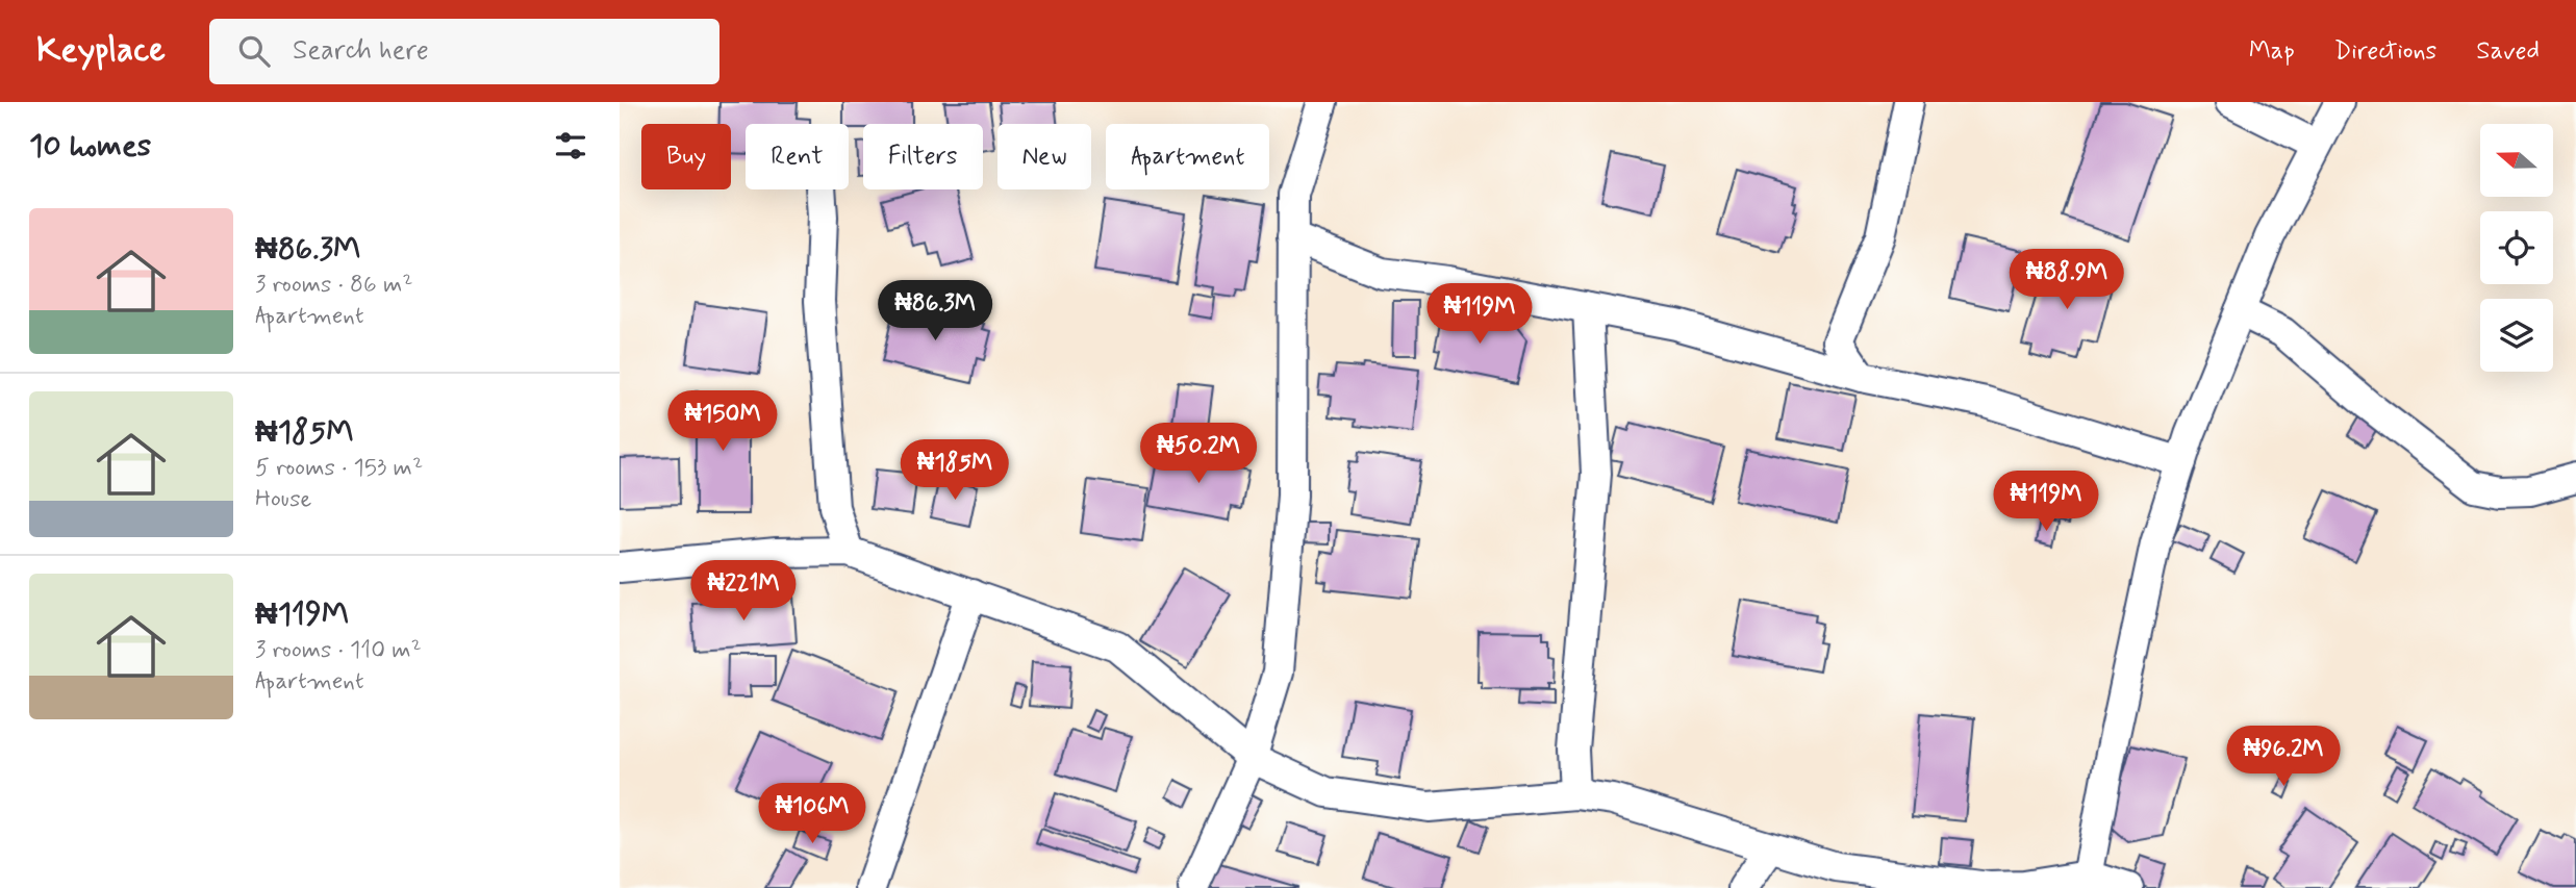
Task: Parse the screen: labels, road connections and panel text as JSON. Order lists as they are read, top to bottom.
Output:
{
  "north": "left",
  "page": {
    "header": "Keyplace",
    "search": "Search here",
    "nav": ["Map", "Directions", "Saved"],
    "heading": "10 homes",
    "chip": [
      "Buy",
      "Rent",
      "Filters",
      "New",
      "Apartment"
    ],
    "list": [
      {
        "name": "₦86.3M",
        "note": "3 rooms · 86 m² · Apartment"
      },
      {
        "name": "₦185M",
        "note": "5 rooms · 153 m² · House"
      },
      {
        "name": "₦119M",
        "note": "3 rooms · 110 m² · Apartment"
      }
    ],
    "price": [
      "₦88.9M",
      "₦86.3M",
      "₦119M",
      "₦150M",
      "₦50.2M",
      "₦185M",
      "₦119M",
      "₦221M",
      "₦96.2M",
      "₦106M"
    ]
  }
}
